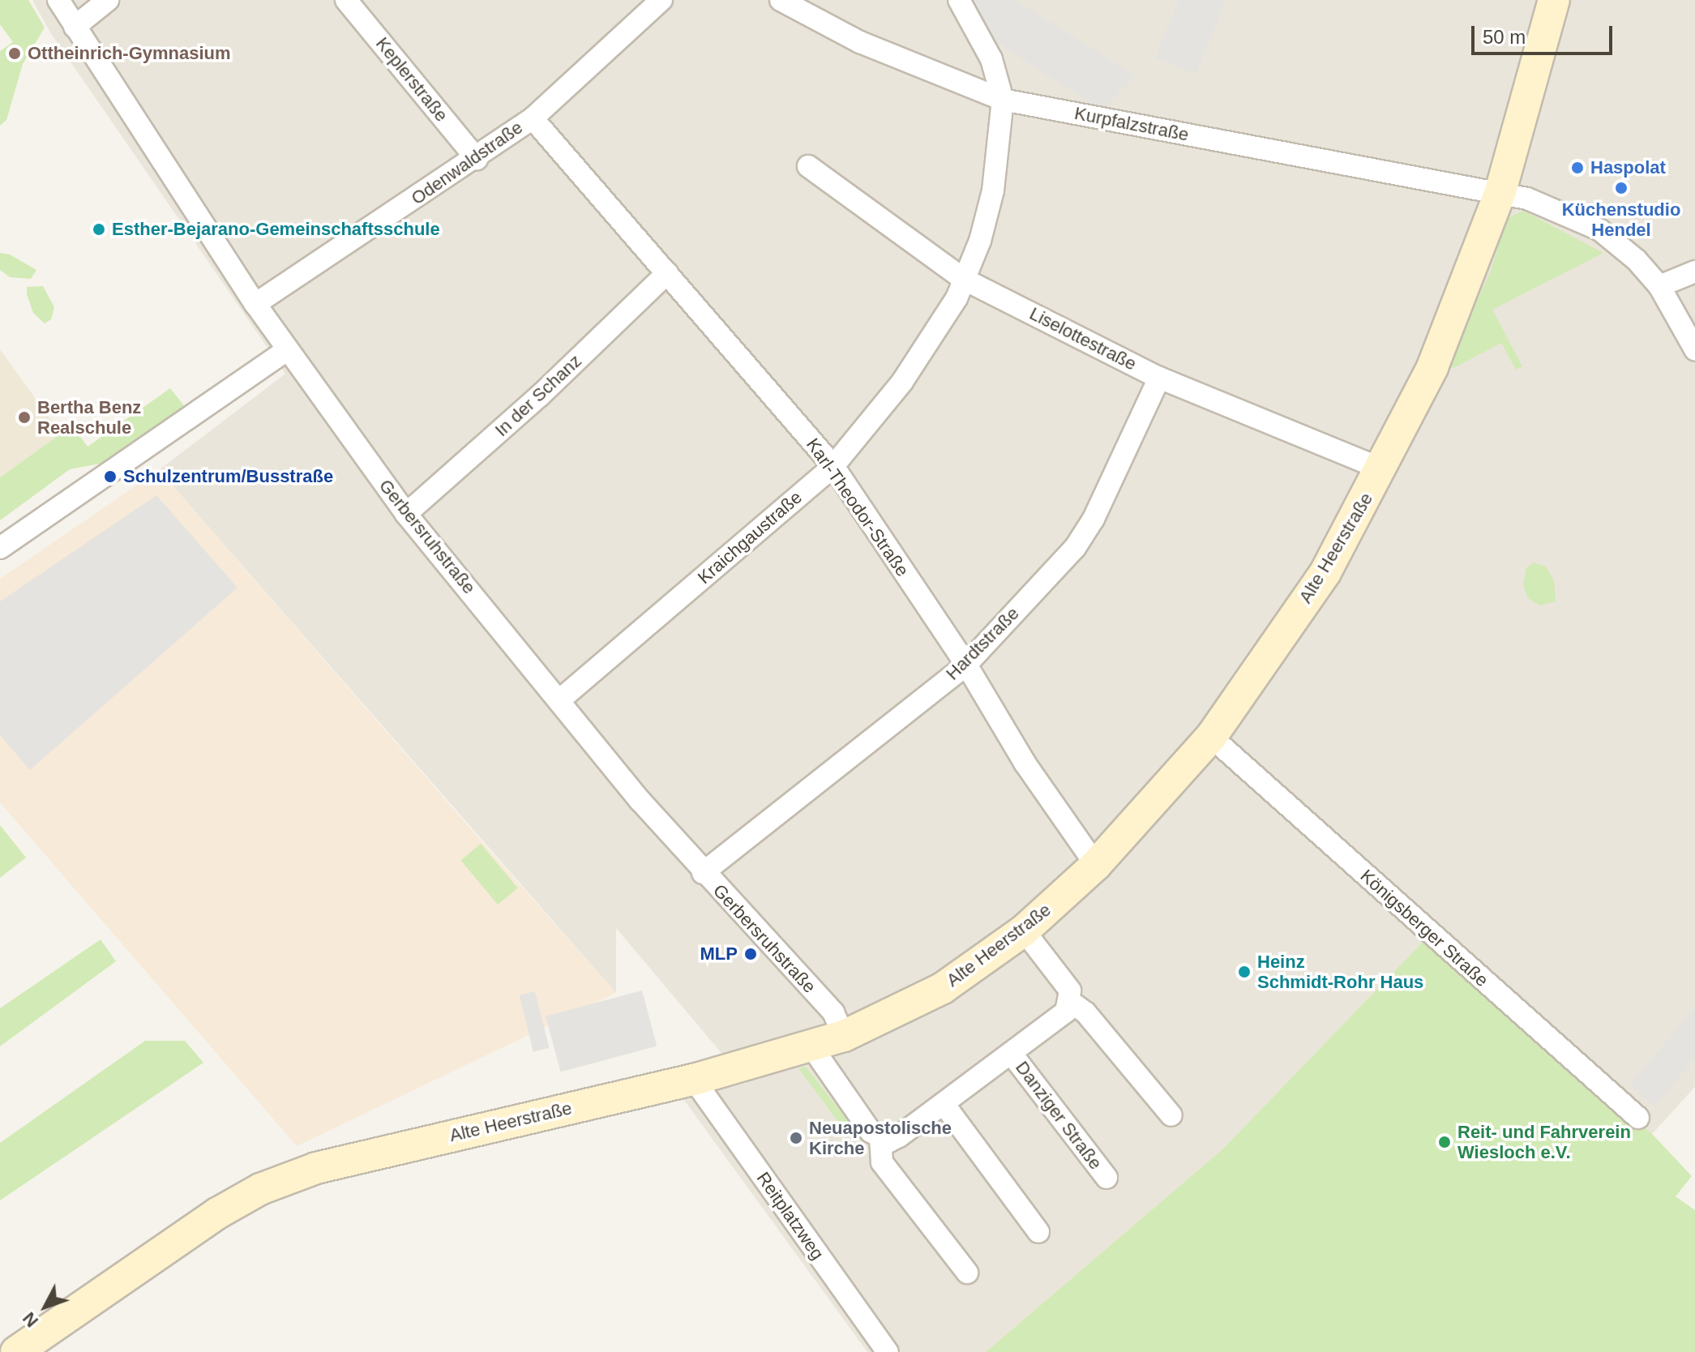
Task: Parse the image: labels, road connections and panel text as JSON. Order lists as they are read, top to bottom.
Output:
{
  "streets": {
    "street": [
      "Keplerstraße",
      "Kurpfalzstraße",
      "Odenwaldstraße",
      "Liselottestraße",
      "In der Schanz",
      "Karl-Theodor-Straße",
      "Gerbersruhstraße",
      "Kraichgaustraße",
      "Alte Heerstraße",
      "Hardtstraße",
      "Königsberger Straße",
      "Danziger Straße",
      "Reitplatzweg"
    ]
  },
  "crossings": [
    ["Keplerstraße", "Odenwaldstraße"],
    ["Kurpfalzstraße", "Kraichgaustraße"],
    ["Kurpfalzstraße", "Alte Heerstraße"],
    ["Odenwaldstraße", "Karl-Theodor-Straße"],
    ["Odenwaldstraße", "Gerbersruhstraße"],
    ["Liselottestraße", "Kraichgaustraße"],
    ["Liselottestraße", "Alte Heerstraße"],
    ["Liselottestraße", "Hardtstraße"],
    ["In der Schanz", "Karl-Theodor-Straße"],
    ["In der Schanz", "Gerbersruhstraße"],
    ["Karl-Theodor-Straße", "Kraichgaustraße"],
    ["Karl-Theodor-Straße", "Alte Heerstraße"],
    ["Karl-Theodor-Straße", "Hardtstraße"],
    ["Gerbersruhstraße", "Kraichgaustraße"],
    ["Gerbersruhstraße", "Alte Heerstraße"],
    ["Gerbersruhstraße", "Hardtstraße"],
    ["Alte Heerstraße", "Königsberger Straße"],
    ["Alte Heerstraße", "Reitplatzweg"]
  ],
  "places": [
    "Ottheinrich-Gymnasium",
    "Haspolat",
    "Küchenstudio Hendel",
    "Esther-Bejarano-Gemeinschaftsschule",
    "Bertha Benz Realschule",
    "Schulzentrum/Busstraße",
    "MLP",
    "Heinz Schmidt-Rohr Haus",
    "Neuapostolische Kirche",
    "Reit- und Fahrverein Wiesloch e.V."
  ],
  "scale_bar": "50 m",
  "north": "bottom left"
}
